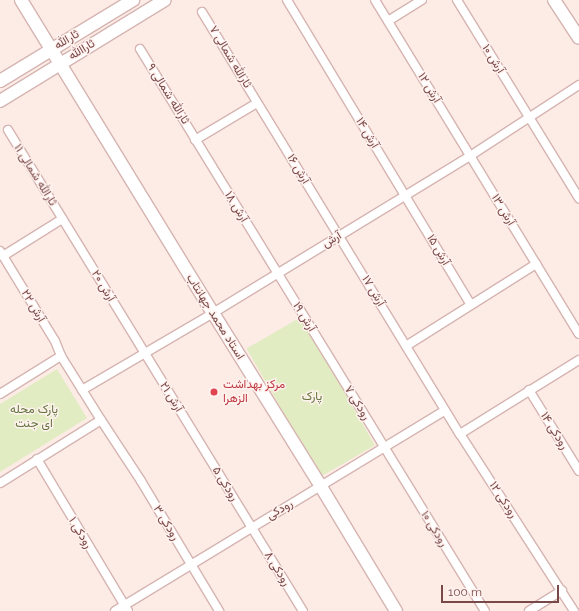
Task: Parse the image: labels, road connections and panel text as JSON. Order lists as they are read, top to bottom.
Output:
{
  "streets": {
    "street": [
      "ثارالله",
      "ثاراالله",
      "ثارالله شمالی ۷",
      "آرش ۱۰",
      "آرش ۱۲",
      "ثارالله شمالی ۹",
      "آرش ۱۴",
      "آرش ۱۶",
      "ثارالله شمالی ۱۱",
      "آرش ۱۸",
      "آرش ۱۳",
      "آرش",
      "آرش ۱۵",
      "آرش ۲۰",
      "آرش ۱۷",
      "آرش ۲۲",
      "استاد محمد جهانتاب",
      "آرش ۱۹",
      "آرش ۲۱",
      "رودکی ۷",
      "رودکی ۱۴",
      "رودکی ۵",
      "رودکی ۱۲",
      "رودکی",
      "رودکی ۳",
      "رودکی ۱۰",
      "رودکی ۱",
      "رودکی ۸"
    ]
  },
  "crossings": [
    ["ثارالله", "استاد محمد جهانتاب"],
    ["ثاراالله", "استاد محمد جهانتاب"],
    ["ثارالله شمالی ۷", "آرش ۱۶"],
    ["آرش ۱۰", "آرش"],
    ["آرش ۱۲", "آرش ۱۳"],
    ["آرش ۱۲", "آرش"],
    ["ثارالله شمالی ۹", "آرش ۱۸"],
    ["آرش ۱۴", "آرش"],
    ["آرش ۱۴", "آرش ۱۵"],
    ["آرش ۱۶", "آرش"],
    ["آرش ۱۶", "آرش ۱۷"],
    ["ثارالله شمالی ۱۱", "آرش ۲۰"],
    ["آرش ۱۸", "آرش"],
    ["آرش ۱۸", "آرش ۱۹"],
    ["آرش ۱۳", "آرش"],
    ["آرش", "آرش ۱۵"],
    ["آرش", "آرش ۲۰"],
    ["آرش", "آرش ۱۷"],
    ["آرش", "آرش ۲۲"],
    ["آرش", "استاد محمد جهانتاب"],
    ["آرش", "آرش ۱۹"],
    ["آرش", "آرش ۲۱"],
    ["آرش ۲۰", "آرش ۲۱"],
    ["آرش ۱۷", "رودکی ۱۲"],
    ["آرش ۱۷", "رودکی"],
    ["آرش ۲۲", "رودکی ۳"],
    ["استاد محمد جهانتاب", "رودکی"],
    ["آرش ۱۹", "رودکی ۷"],
    ["آرش ۲۱", "رودکی ۵"],
    ["رودکی ۷", "رودکی"],
    ["رودکی ۷", "رودکی ۱۰"],
    ["رودکی ۵", "رودکی"],
    ["رودکی ۵", "رودکی ۸"],
    ["رودکی ۱۲", "رودکی"],
    ["رودکی", "رودکی ۳"],
    ["رودکی", "رودکی ۱۰"],
    ["رودکی", "رودکی ۱"],
    ["رودکی", "رودکی ۸"]
  ],
  "parks": ["پارک", "پارک محله ای جنت"],
  "places": ["مرکز بهداشت الزهرا"],
  "scale_bar": "100 m"
}
